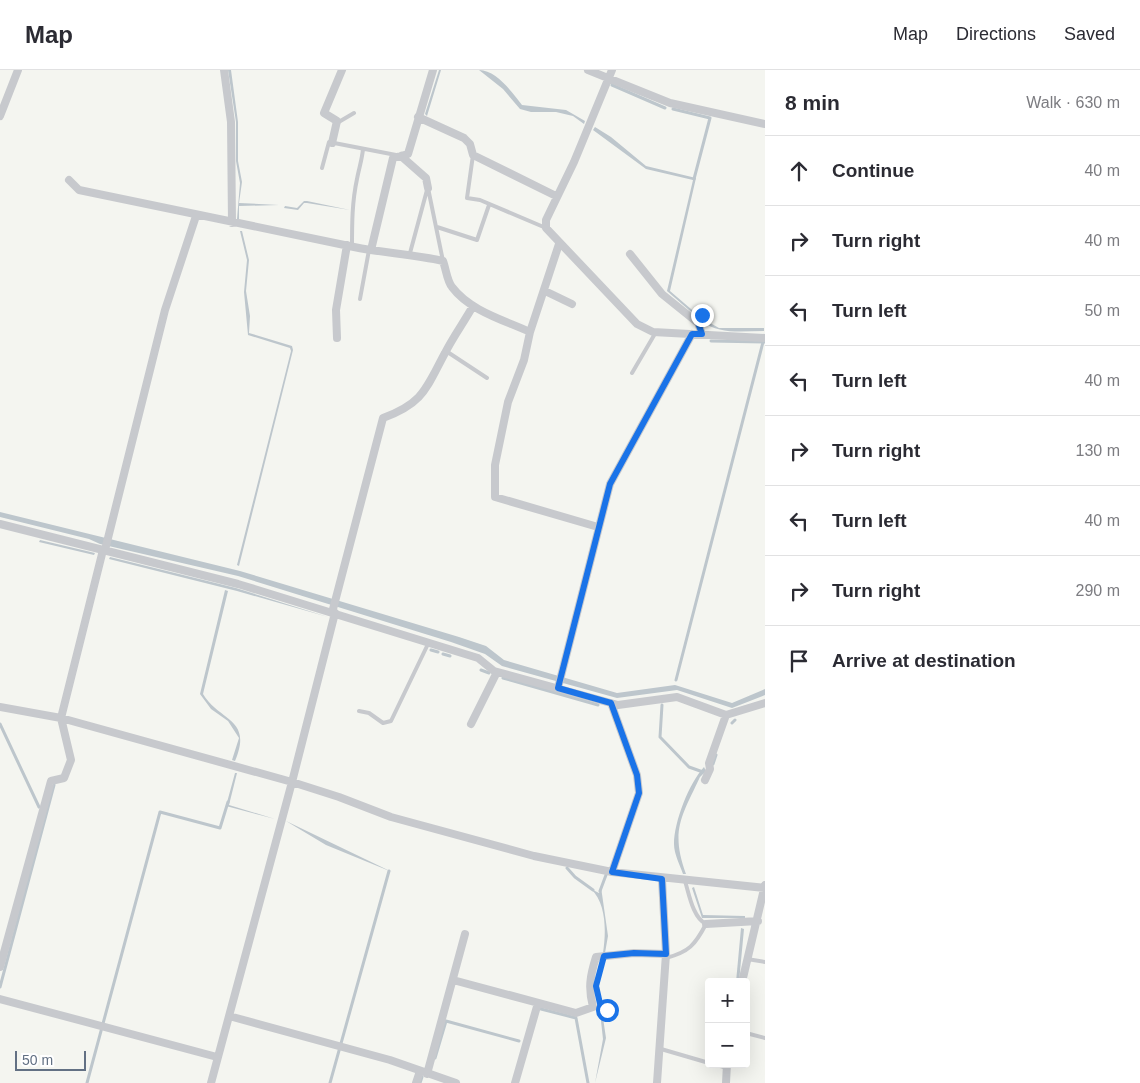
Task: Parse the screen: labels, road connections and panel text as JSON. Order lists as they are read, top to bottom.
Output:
{
  "scale_bar": "50 m",
  "page": {
    "header": "Map",
    "nav": ["Map", "Directions", "Saved"],
    "heading": ["8 min", "Walk · 630 m"],
    "list": [
      ["Continue", "40 m"],
      ["Turn right", "40 m"],
      ["Turn left", "50 m"],
      ["Turn left", "40 m"],
      ["Turn right", "130 m"],
      ["Turn left", "40 m"],
      ["Turn right", "290 m"],
      "Arrive at destination"
    ],
    "map_buttons": ["+", "−"],
    "scale": "50 m"
  }
}
